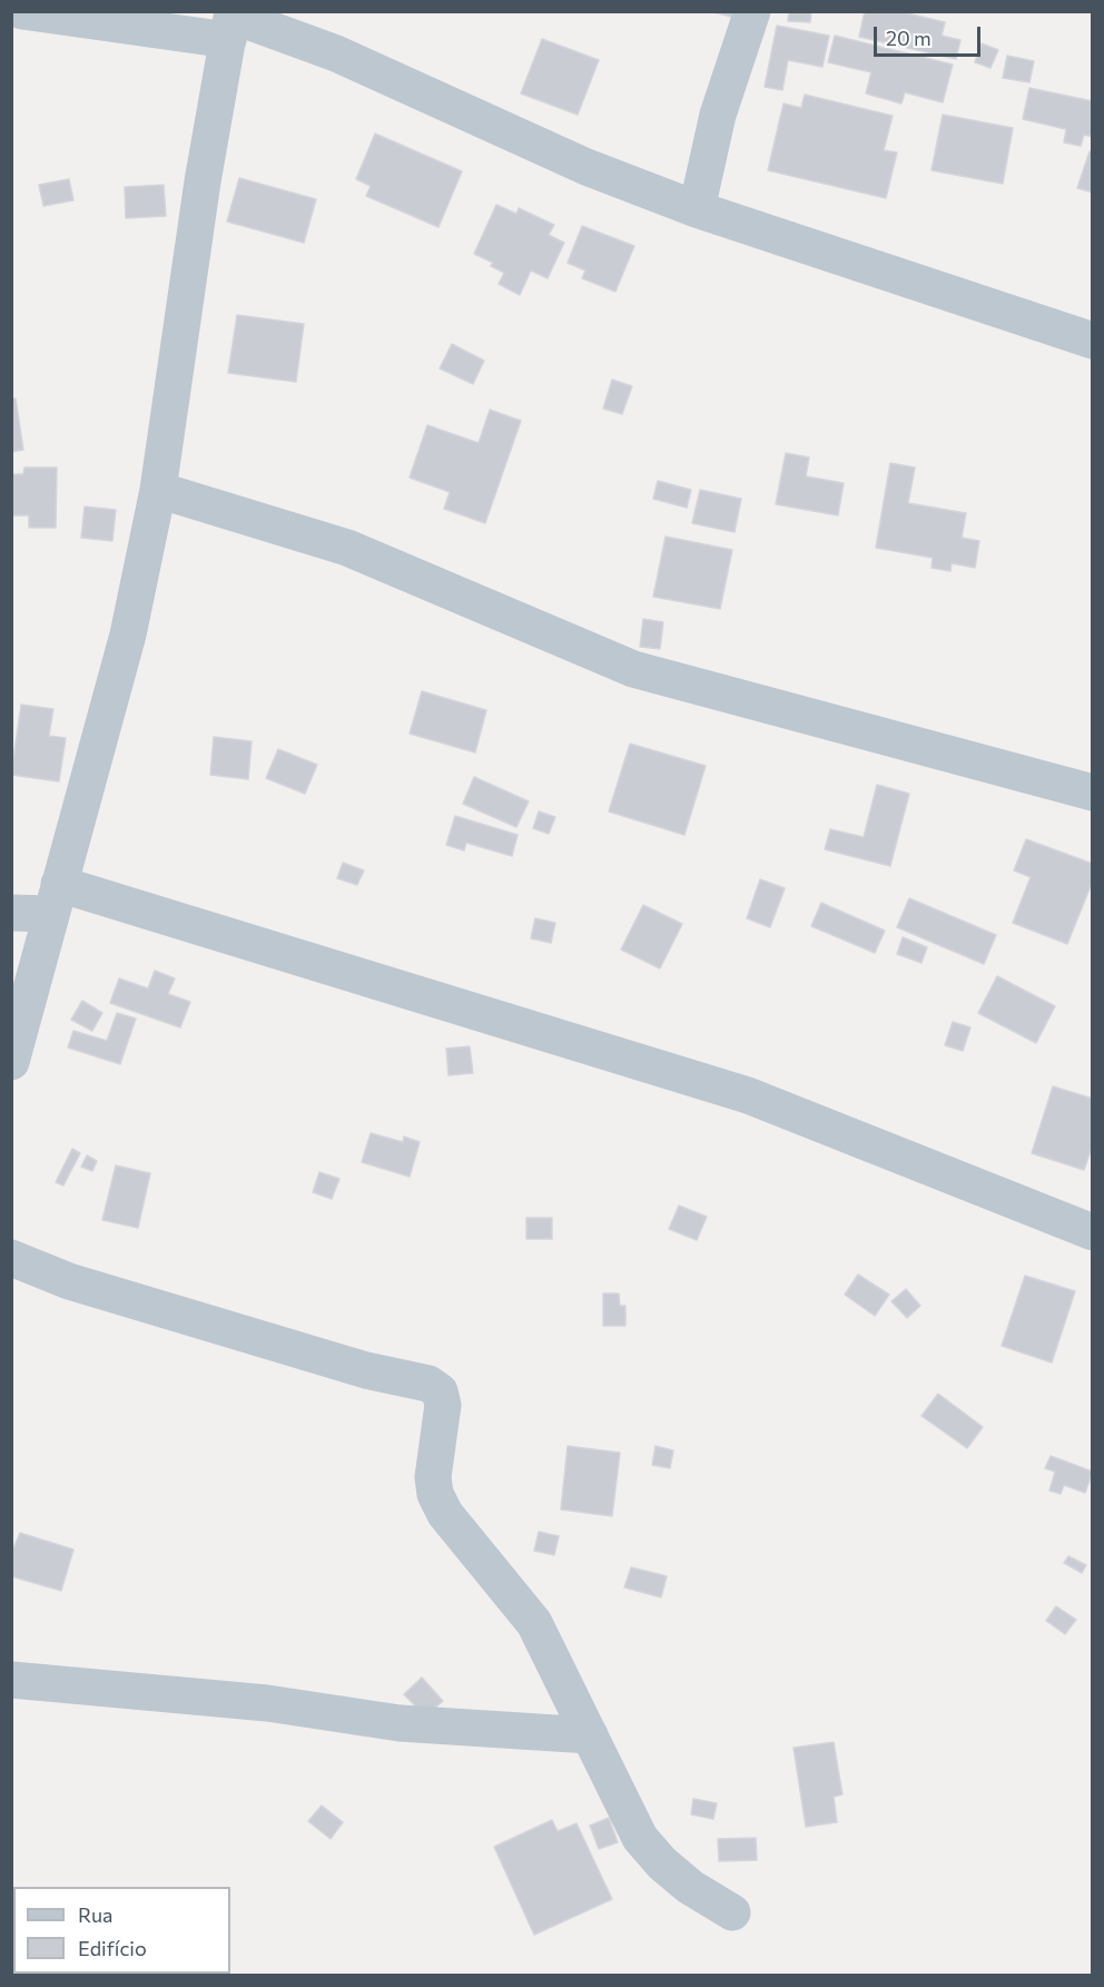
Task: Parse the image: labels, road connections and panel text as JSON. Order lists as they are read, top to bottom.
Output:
{
  "legend": ["Rua", "Edifício"],
  "scale_bar": "20 m"
}
